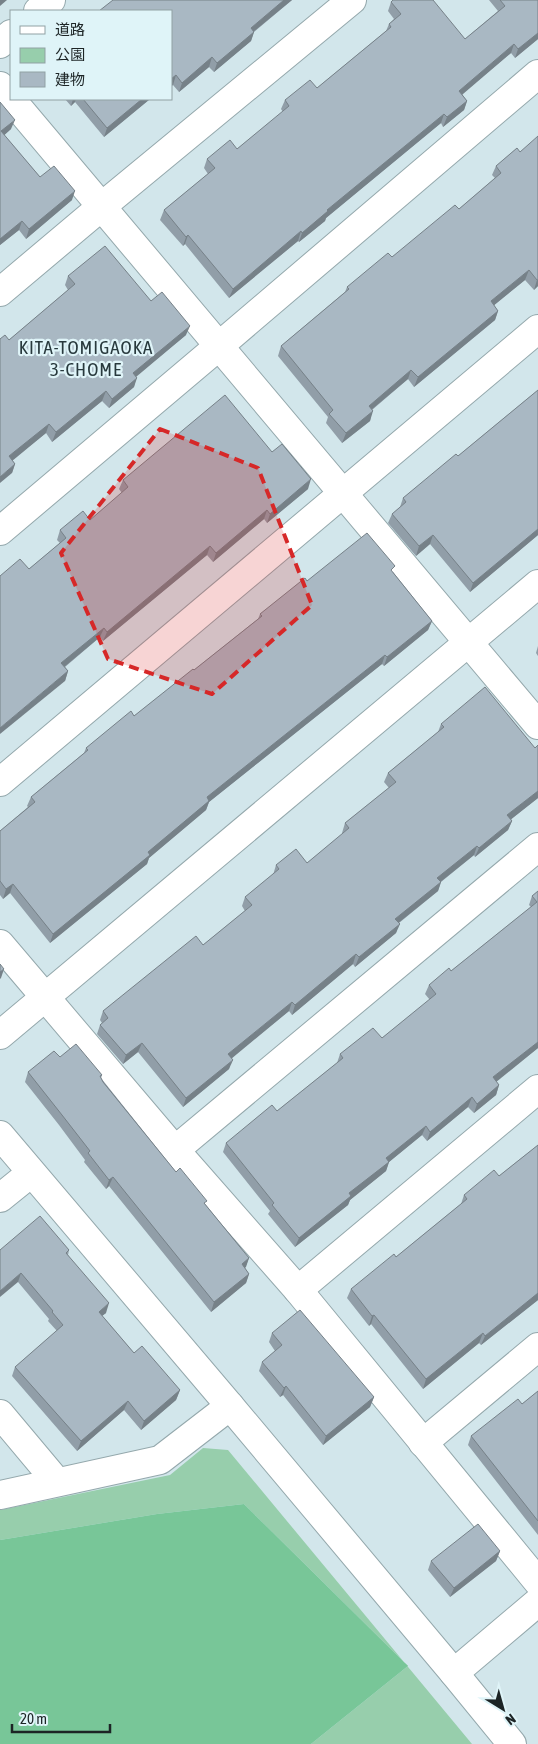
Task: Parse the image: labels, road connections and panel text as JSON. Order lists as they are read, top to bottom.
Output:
{
  "districts": ["KITA-TOMIGAOKA 3-CHOME"],
  "legend": ["道路", "公園", "建物"],
  "scale_bar": "20 m",
  "north": "bottom right"
}
